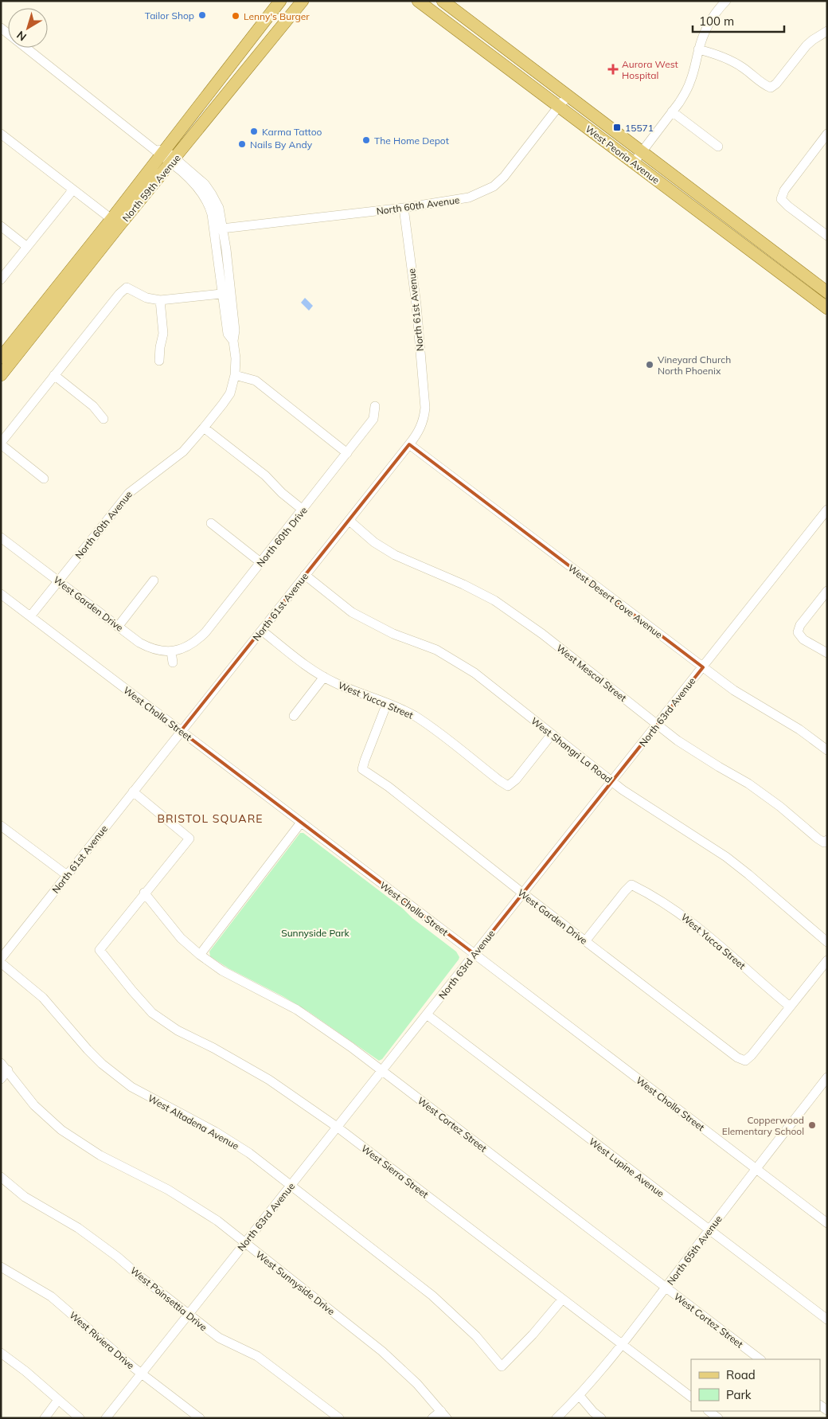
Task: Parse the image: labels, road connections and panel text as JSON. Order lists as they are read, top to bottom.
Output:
{
  "streets": {
    "main road": ["West Peoria Avenue", "North 59th Avenue"],
    "street": [
      "North 60th Avenue",
      "North 61st Avenue",
      "North 60th Drive",
      "West Desert Cove Avenue",
      "West Garden Drive",
      "West Mescal Street",
      "West Yucca Street",
      "North 63rd Avenue",
      "West Cholla Street",
      "West Shangri La Road",
      "West Altadena Avenue",
      "West Cortez Street",
      "West Lupine Avenue",
      "West Sierra Street",
      "North 65th Avenue",
      "West Sunnyside Drive",
      "West Poinsettia Drive",
      "West Riviera Drive"
    ]
  },
  "crossings": [
    ["West Peoria Avenue", "North 60th Avenue"],
    ["North 60th Avenue", "North 61st Avenue"],
    ["North 60th Avenue", "West Garden Drive"],
    ["North 60th Avenue", "West Cholla Street"],
    ["North 61st Avenue", "West Desert Cove Avenue"],
    ["North 61st Avenue", "West Mescal Street"],
    ["North 61st Avenue", "West Yucca Street"],
    ["North 61st Avenue", "West Cholla Street"],
    ["North 61st Avenue", "West Shangri La Road"],
    ["North 60th Drive", "West Garden Drive"],
    ["West Desert Cove Avenue", "North 63rd Avenue"],
    ["West Garden Drive", "West Yucca Street"],
    ["West Garden Drive", "North 63rd Avenue"],
    ["West Mescal Street", "North 63rd Avenue"],
    ["West Yucca Street", "West Shangri La Road"],
    ["North 63rd Avenue", "West Cholla Street"],
    ["North 63rd Avenue", "West Shangri La Road"],
    ["North 63rd Avenue", "West Altadena Avenue"],
    ["North 63rd Avenue", "West Cortez Street"],
    ["North 63rd Avenue", "West Lupine Avenue"],
    ["North 63rd Avenue", "West Sierra Street"],
    ["North 63rd Avenue", "West Sunnyside Drive"],
    ["North 63rd Avenue", "West Poinsettia Drive"],
    ["North 63rd Avenue", "West Riviera Drive"],
    ["West Cholla Street", "North 65th Avenue"],
    ["West Altadena Avenue", "West Sierra Street"],
    ["West Cortez Street", "West Sierra Street"],
    ["West Cortez Street", "North 65th Avenue"],
    ["West Lupine Avenue", "North 65th Avenue"],
    ["West Sierra Street", "North 65th Avenue"]
  ],
  "districts": ["BRISTOL SQUARE"],
  "parks": ["Sunnyside Park"],
  "places": {
    "other": [
      "Tailor Shop",
      "Lenny's Burger",
      "Karma Tattoo",
      "The Home Depot",
      "Nails By Andy",
      "Vineyard Church North Phoenix",
      "Copperwood Elementary School"
    ],
    "health": ["Aurora West Hospital"],
    "transit": ["15571"]
  },
  "legend": ["Road", "Park"],
  "scale_bar": "100 m",
  "north": "bottom left"
}
